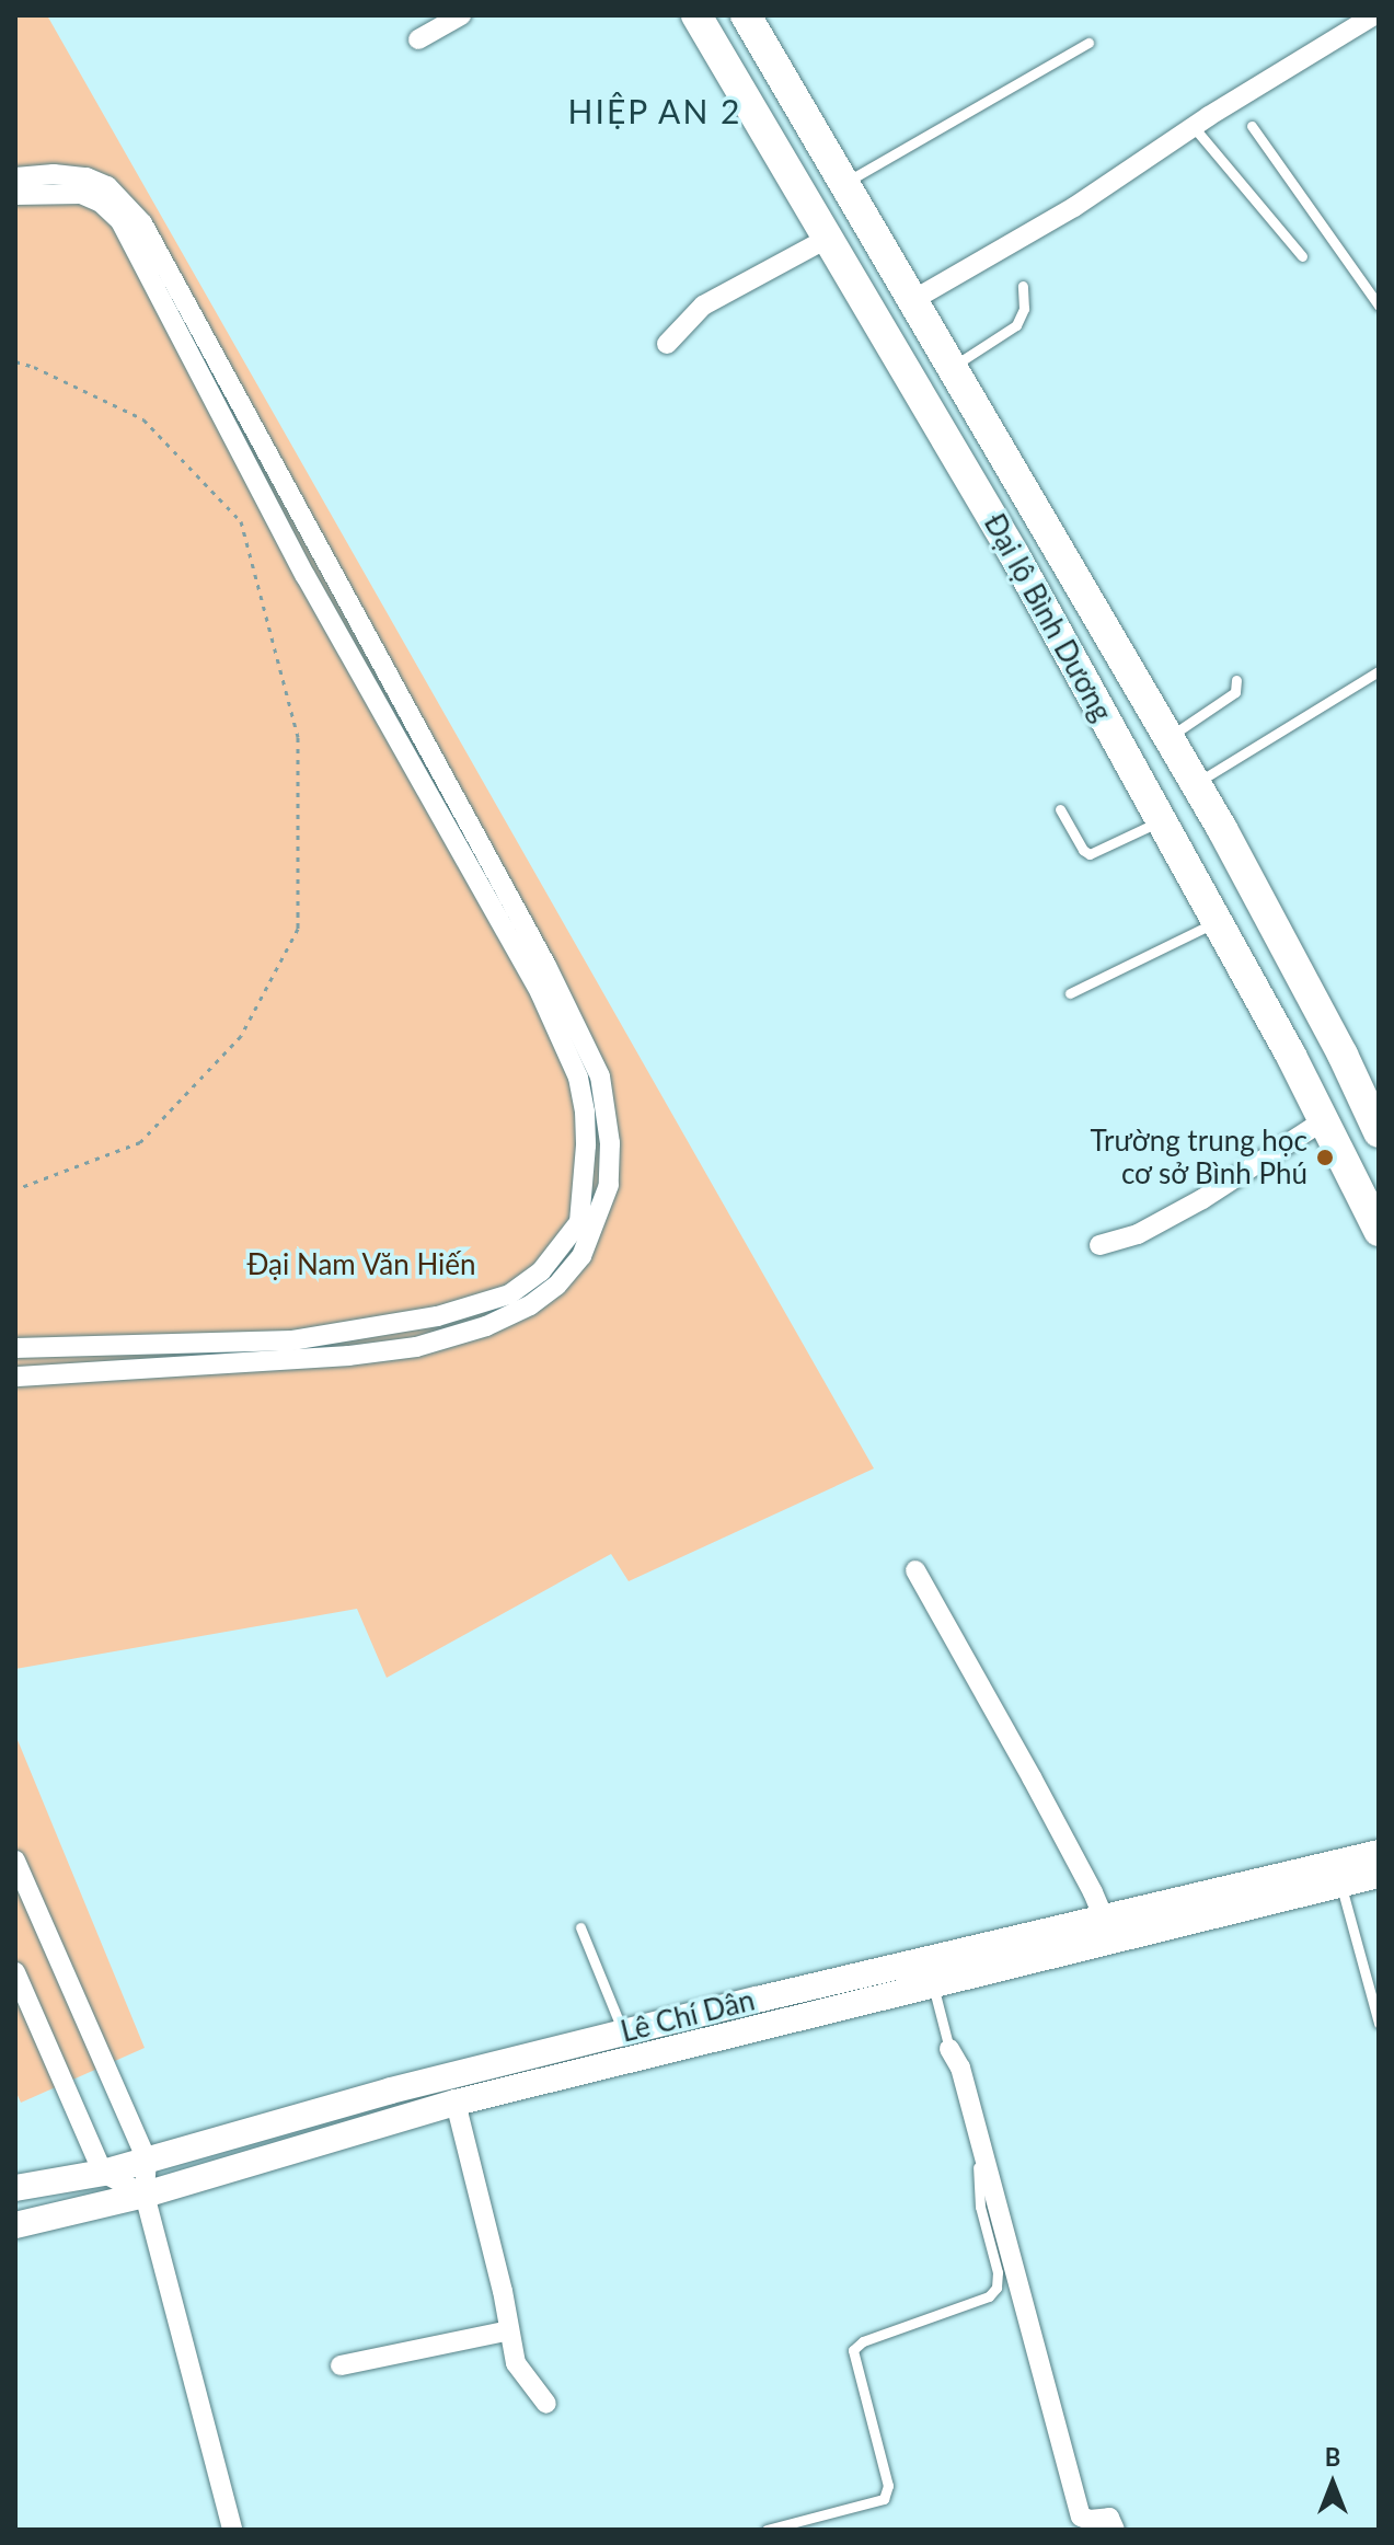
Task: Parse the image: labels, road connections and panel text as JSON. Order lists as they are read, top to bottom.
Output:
{
  "streets": {
    "highway": ["Đại lộ Bình Dương"],
    "main road": ["Lê Chí Dân"]
  },
  "districts": ["HIỆP AN 2"],
  "parks": ["Đại Nam Văn Hiến"],
  "places": ["Trường trung học cơ sở Bình Phú"],
  "north": "top"
}
